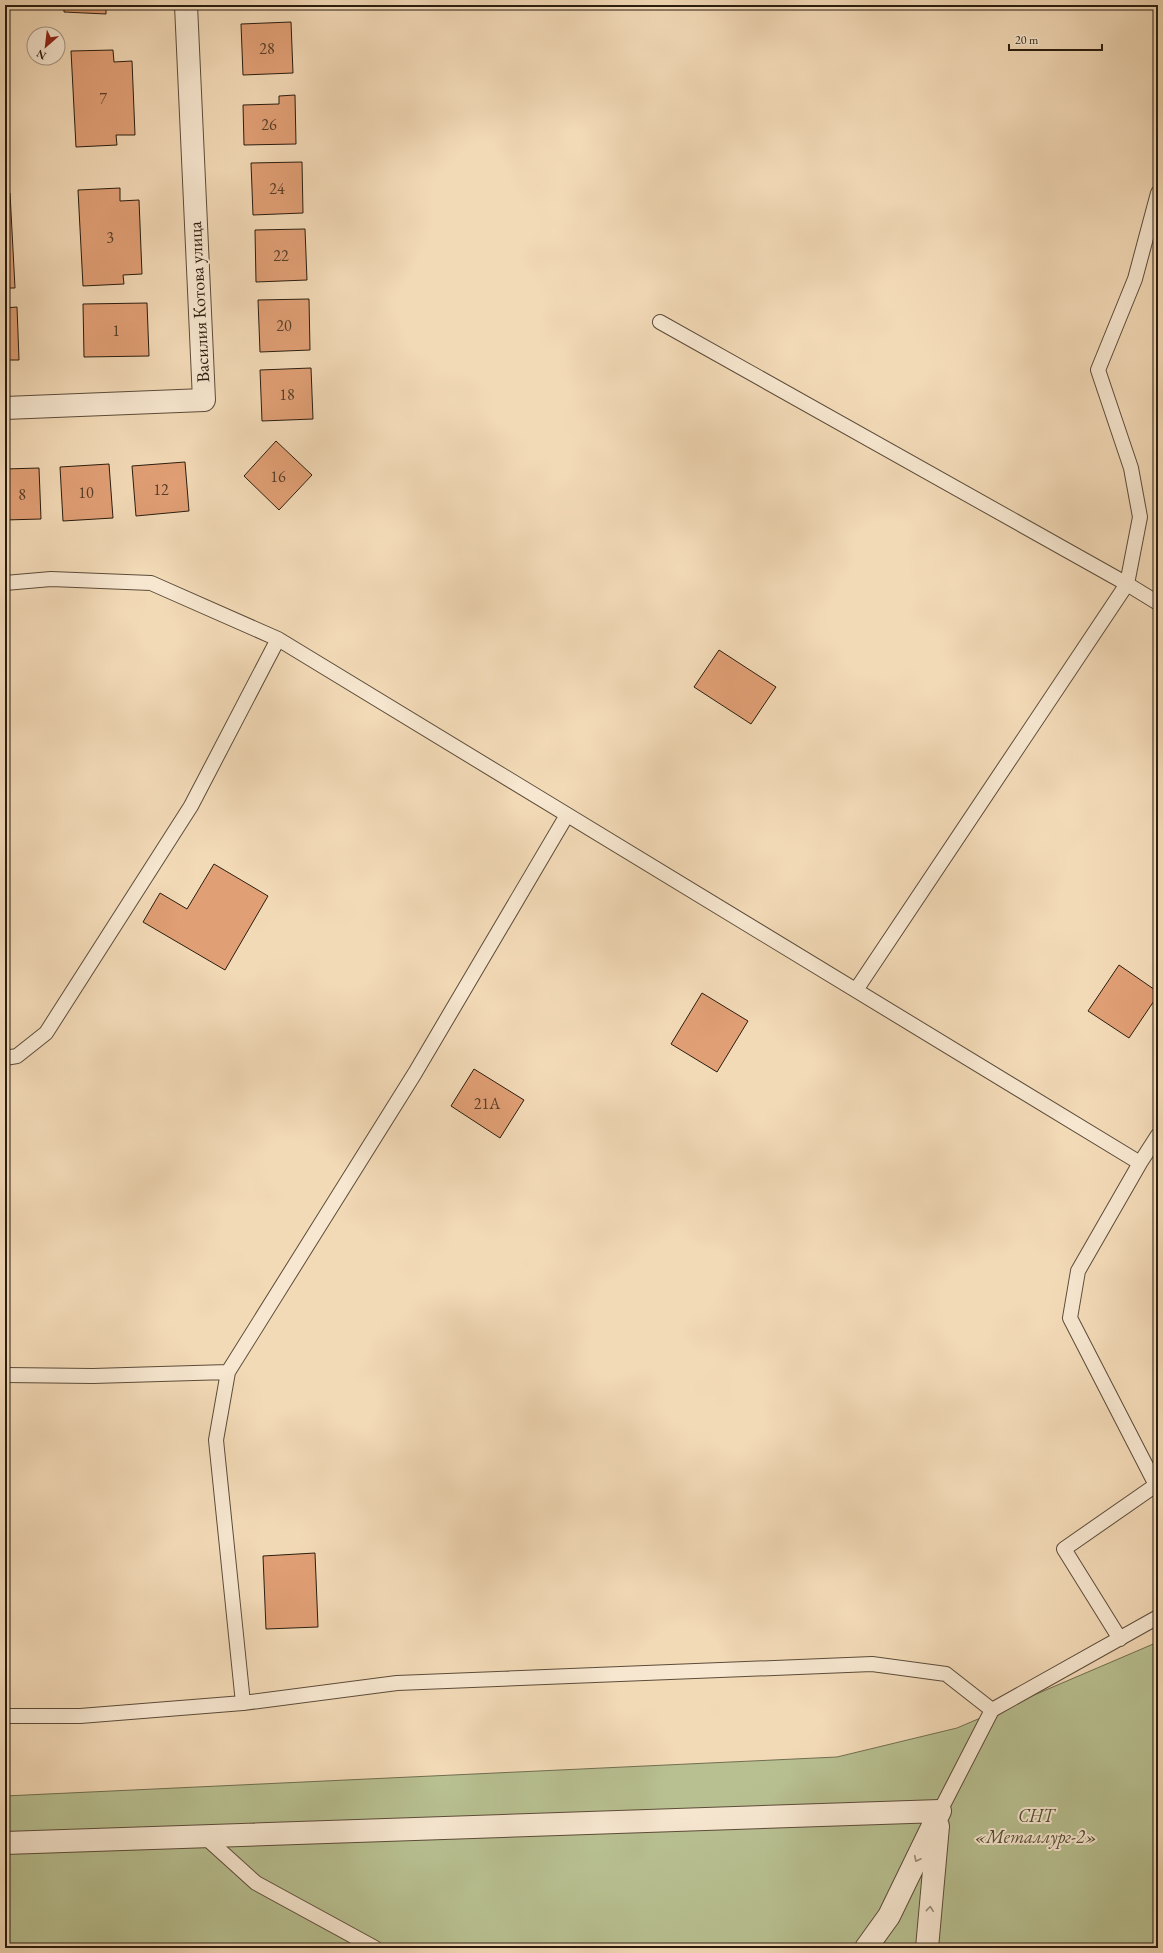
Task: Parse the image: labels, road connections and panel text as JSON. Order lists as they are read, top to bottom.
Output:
{
  "streets": {
    "street": ["Василия Котова улица"]
  },
  "parks": ["СНТ «Металлург-2»"],
  "house_numbers": [
    "28",
    "7",
    "26",
    "24",
    "3",
    "22",
    "20",
    "1",
    "18",
    "16",
    "12",
    "10",
    "8",
    "21А"
  ],
  "scale_bar": "20 m",
  "north": "bottom left"
}
